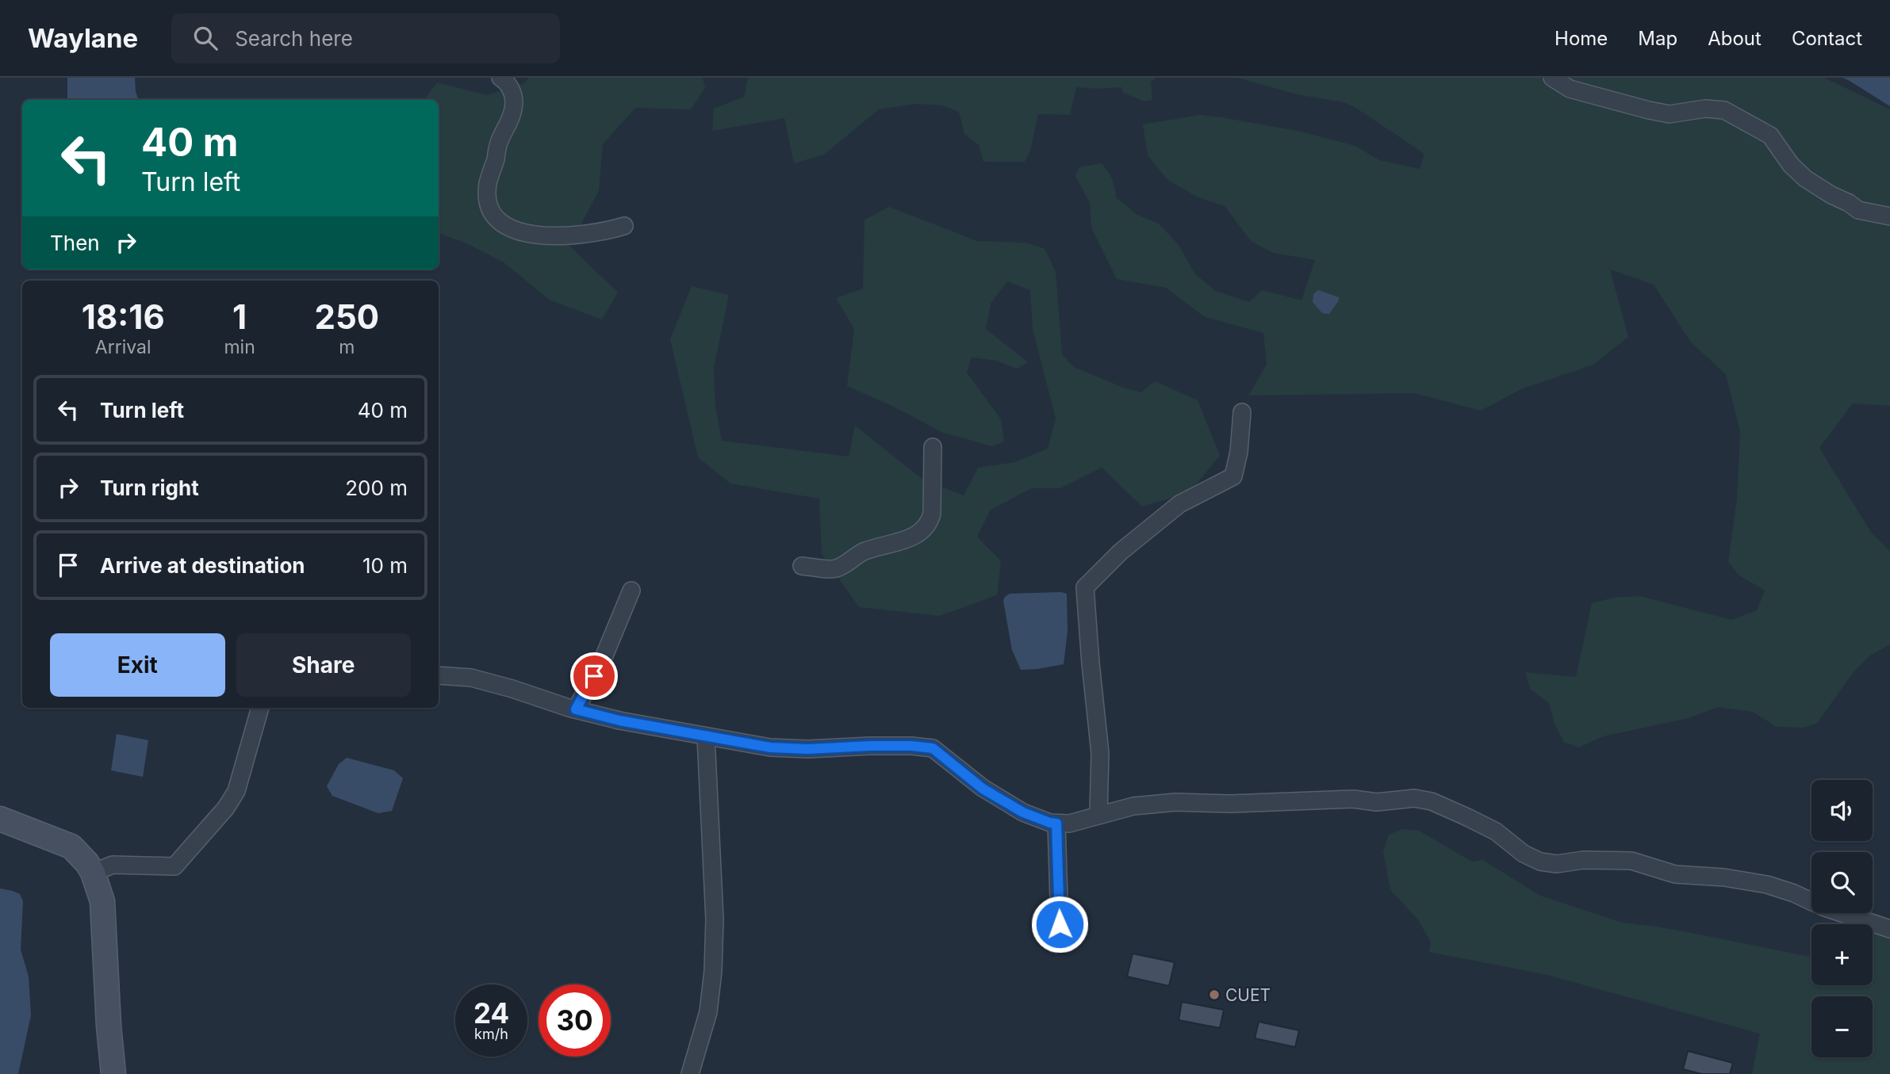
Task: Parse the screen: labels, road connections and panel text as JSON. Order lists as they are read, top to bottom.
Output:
{
  "places": ["CUET"],
  "page": {
    "header": "Waylane",
    "search": "Search here",
    "nav": [
      "Home",
      "Map",
      "About",
      "Contact"
    ],
    "turn": ["40 m", "Turn left"],
    "then": "Then",
    "eta": [
      "18:16",
      "Arrival",
      "1",
      "min",
      "250",
      "m"
    ],
    "list": [
      {
        "name": "Turn left",
        "value": "40 m"
      },
      {
        "name": "Turn right",
        "value": "200 m"
      },
      {
        "name": "Arrive at destination",
        "value": "10 m"
      }
    ],
    "buttons": ["Exit", "Share"],
    "map_buttons": ["+", "−"],
    "speed": "24 km/h",
    "limit": "30"
  }
}
